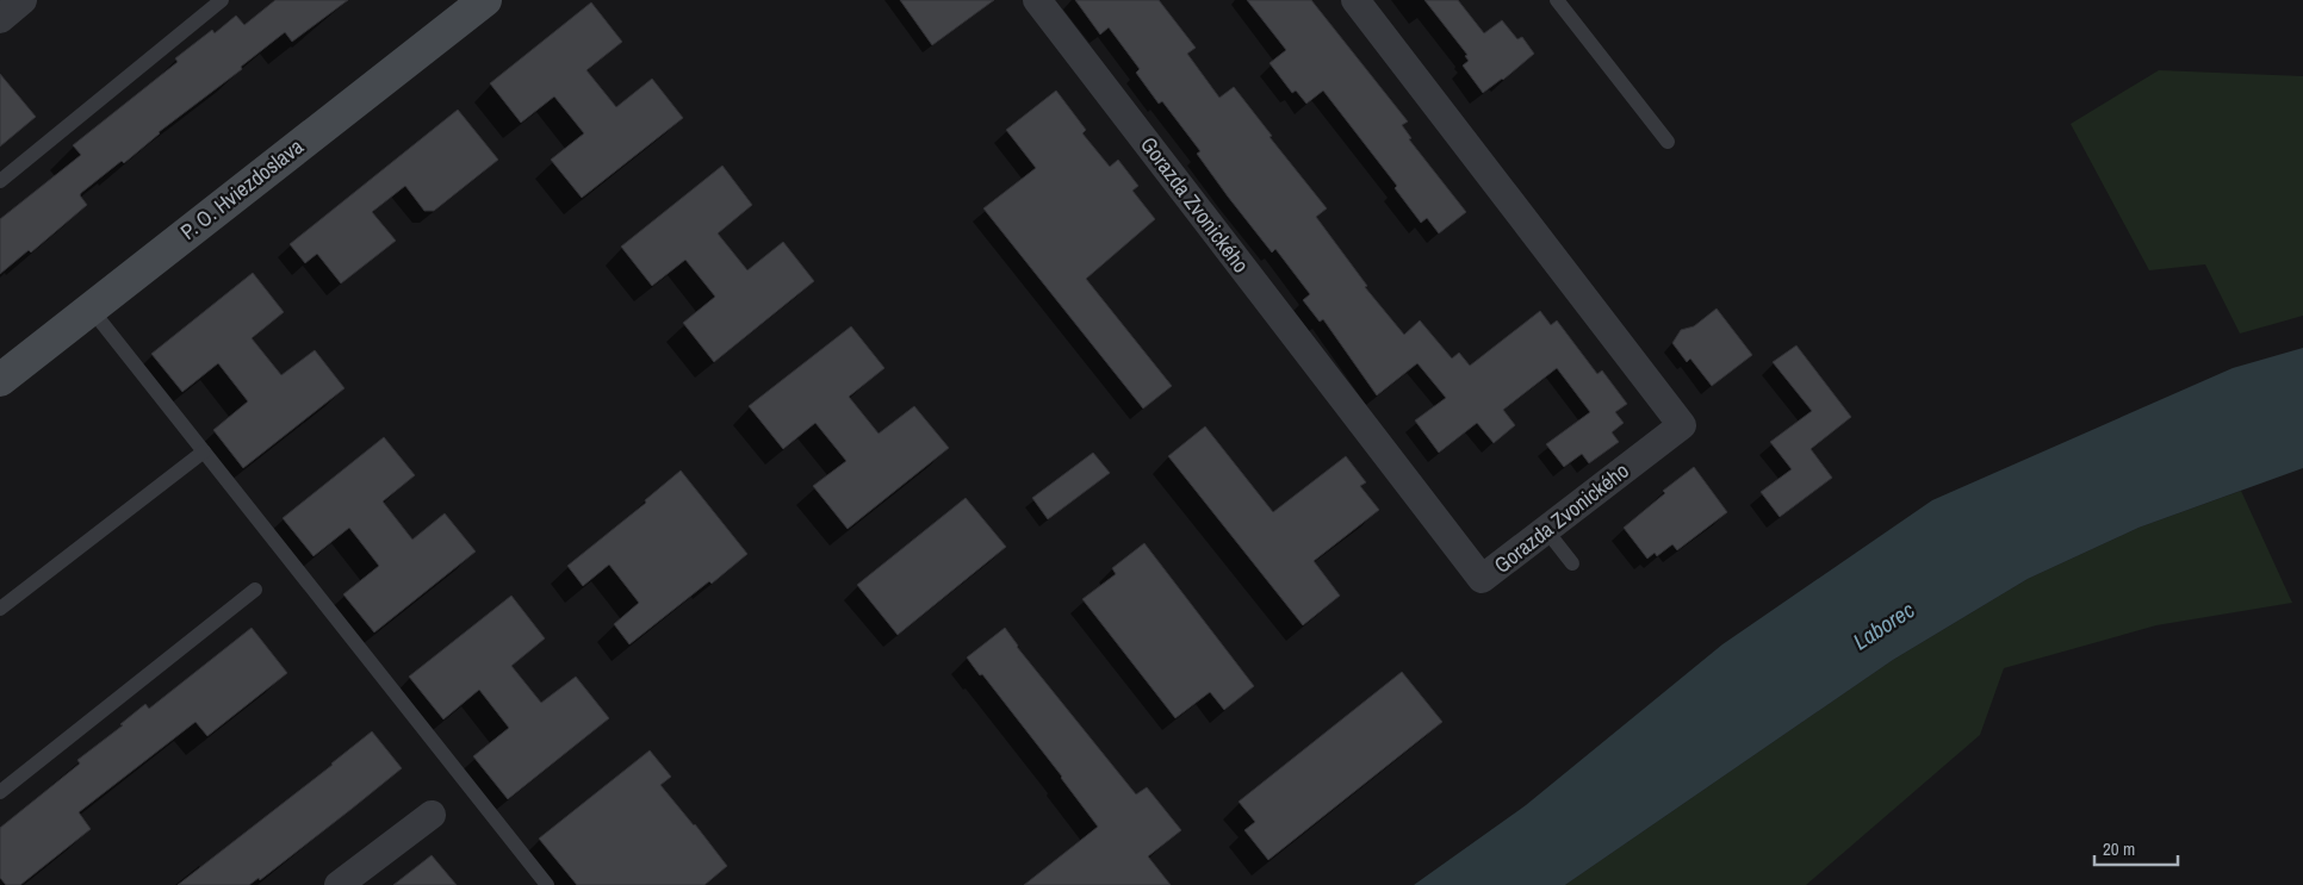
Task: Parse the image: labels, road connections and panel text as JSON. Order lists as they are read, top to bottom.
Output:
{
  "streets": {
    "street": ["P. O. Hviezdoslava", "Gorazda Zvonického"]
  },
  "water": ["Laborec"],
  "scale_bar": "20 m"
}
